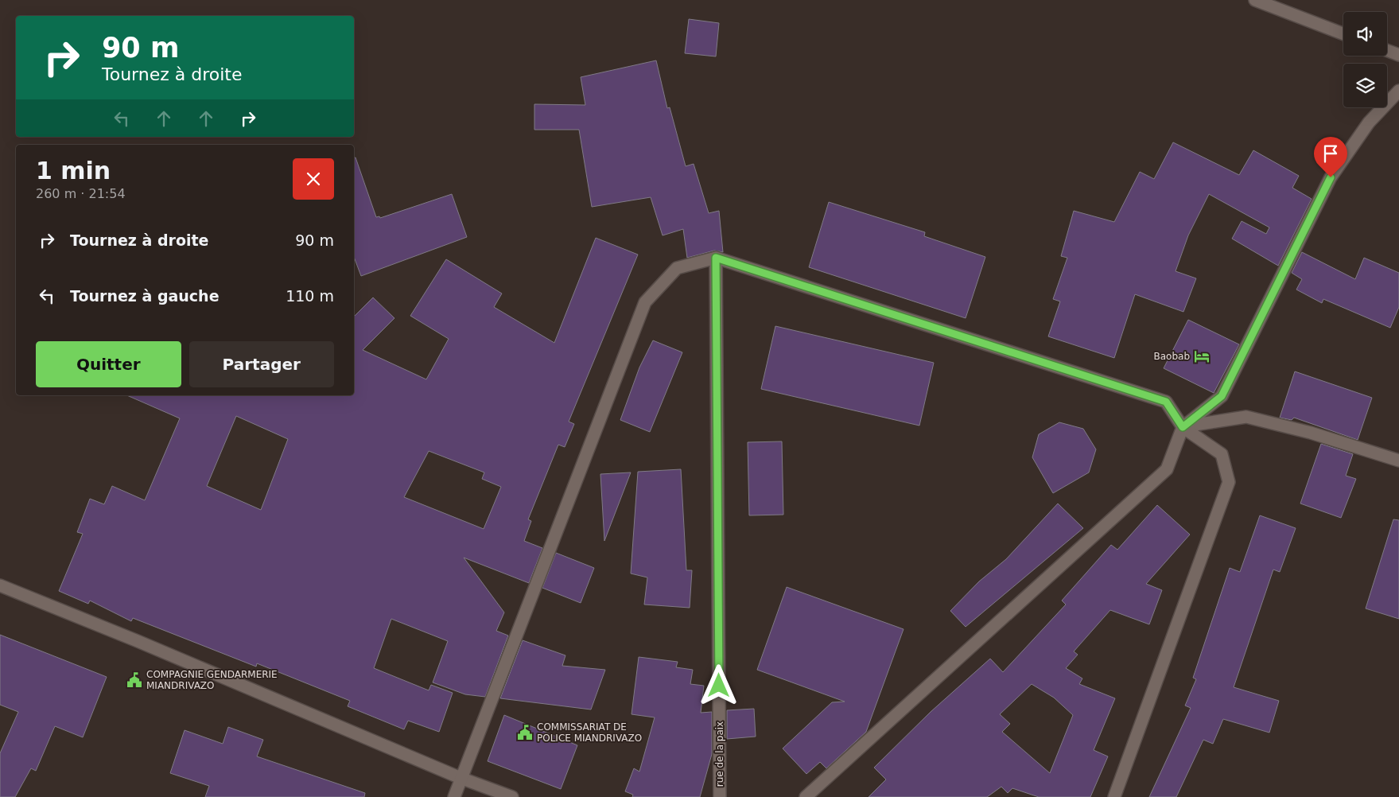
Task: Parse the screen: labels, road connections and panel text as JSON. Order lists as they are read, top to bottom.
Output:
{
  "streets": {
    "street": ["rue de la paix"]
  },
  "places": {
    "hotel": ["Baobab"],
    "public building": ["COMPAGNIE GENDARMERIE MIANDRIVAZO", "COMMISSARIAT DE POLICE MIANDRIVAZO"]
  },
  "page": {
    "turn": ["90 m", "Tournez à droite"],
    "heading": ["1 min", "260 m · 21:54"],
    "list": [
      {
        "name": "Tournez à droite",
        "value": "90 m"
      },
      {
        "name": "Tournez à gauche",
        "value": "110 m"
      }
    ],
    "buttons": ["Quitter", "Partager"]
  }
}
